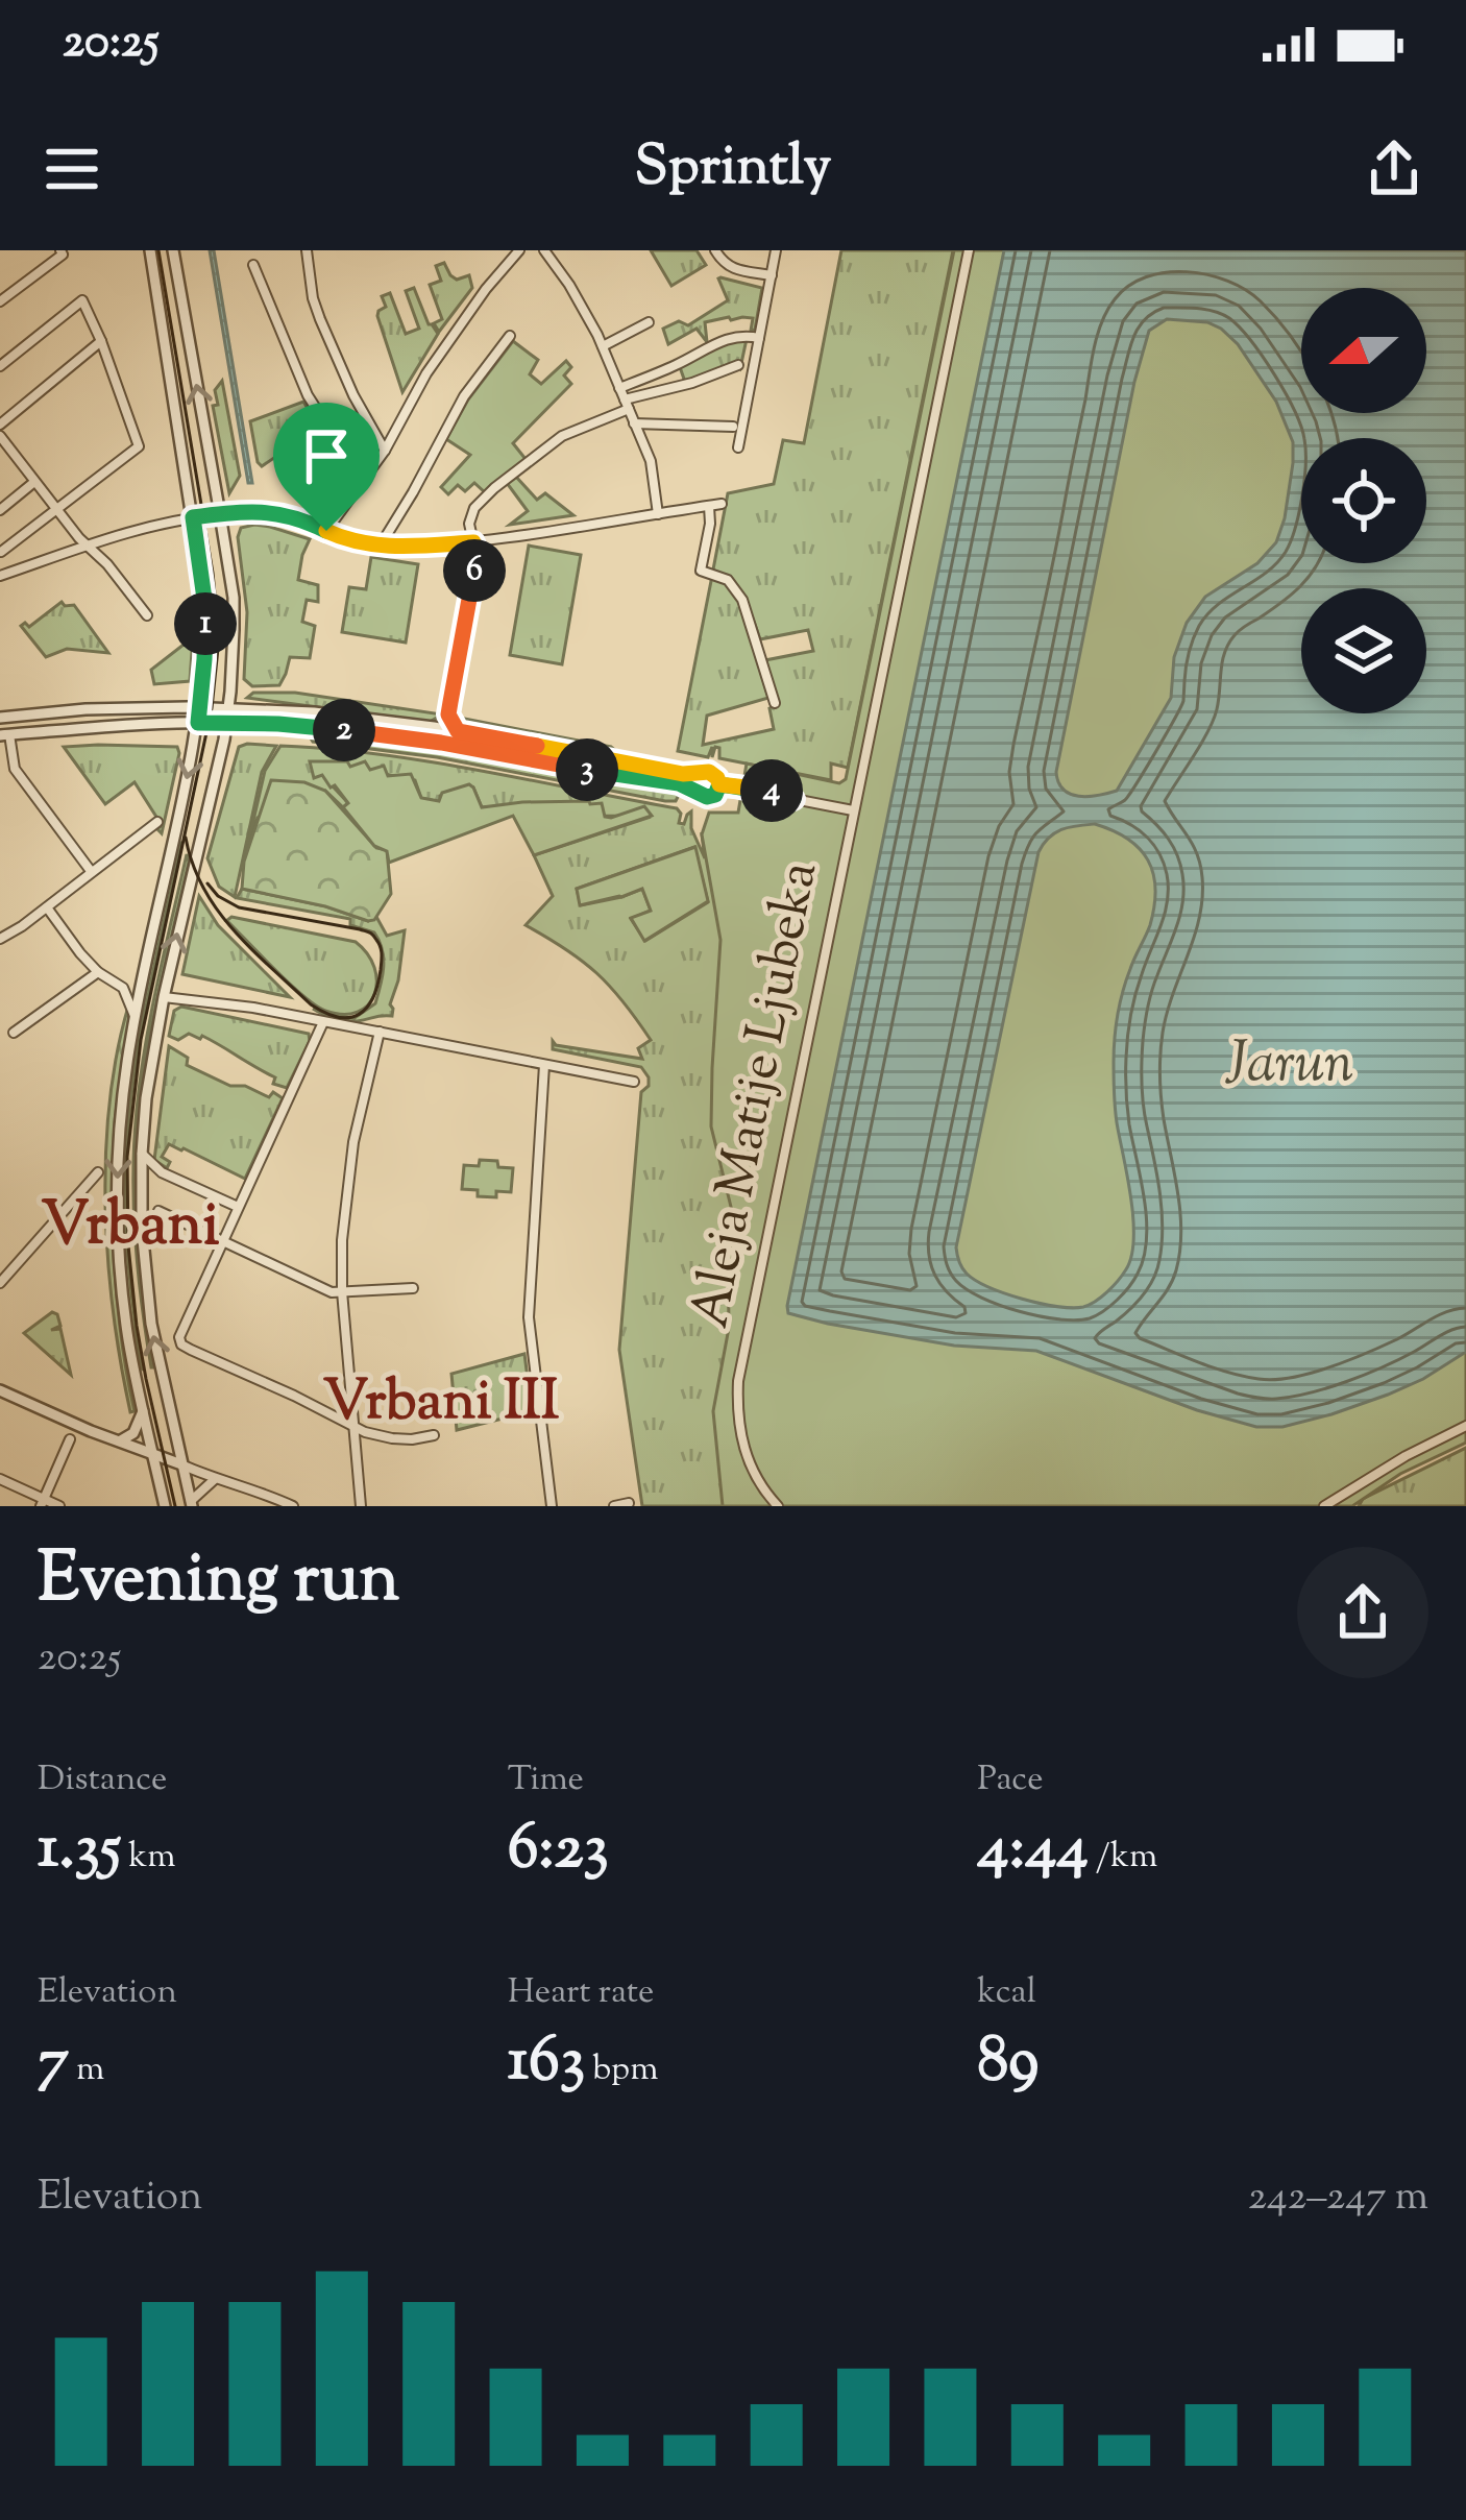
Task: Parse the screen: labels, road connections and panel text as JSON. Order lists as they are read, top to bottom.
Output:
{
  "streets": {
    "street": ["Aleja Matije Ljubeka"]
  },
  "districts": ["Vrbani", "Vrbani III"],
  "water": ["Jarun"],
  "north": "left",
  "page": {
    "status": "20:25",
    "header": "Sprintly",
    "pins": [
      "6",
      "1",
      "2",
      "3",
      "4"
    ],
    "heading": ["Evening run", "20:25"],
    "stats": [
      ["Distance", "1.35 km"],
      ["Time", "6:23"],
      ["Pace", "4:44 /km"],
      ["Elevation", "7 m"],
      ["Heart rate", "163 bpm"],
      ["kcal", "89"]
    ],
    "chart": ["Elevation", "242–247 m"]
  }
}
